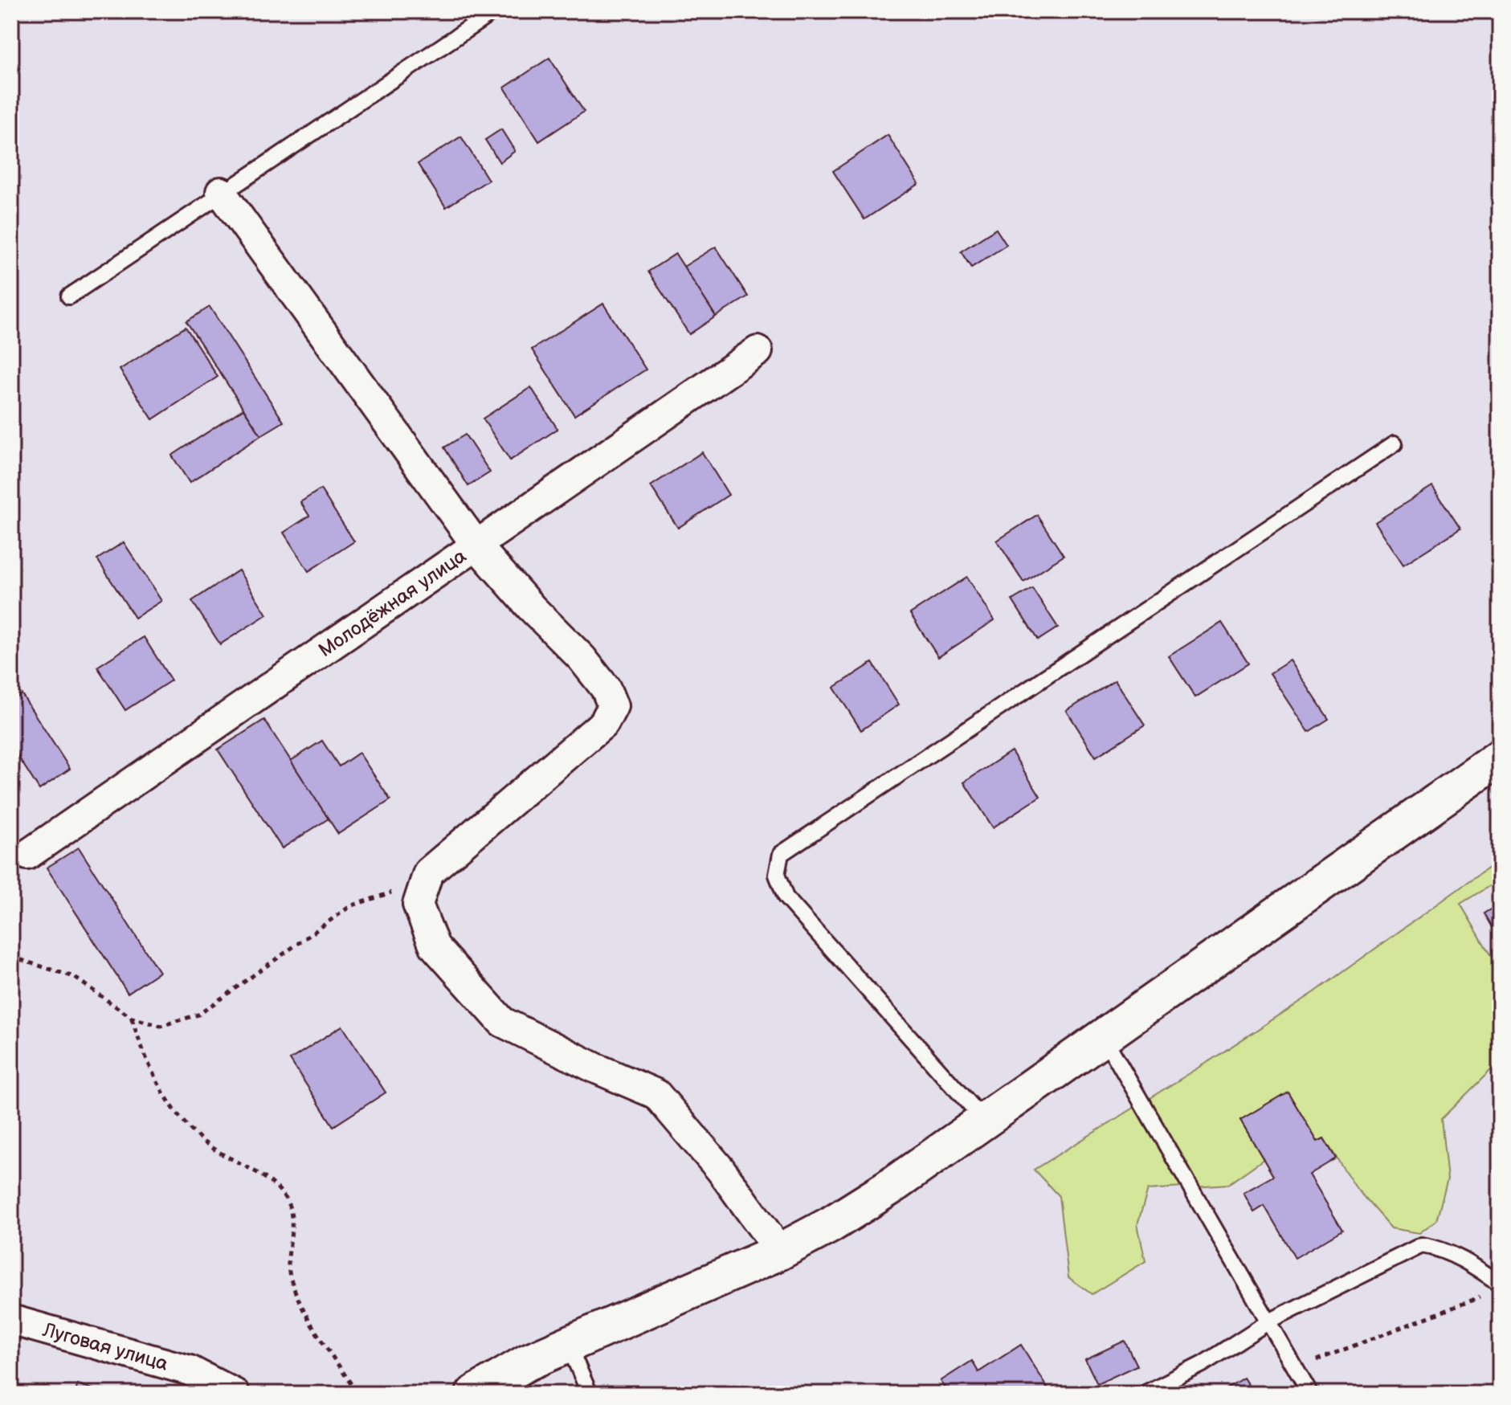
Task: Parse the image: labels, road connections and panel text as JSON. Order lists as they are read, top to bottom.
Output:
{
  "streets": {
    "street": ["Молодёжная улица", "Луговая улица"]
  }
}
